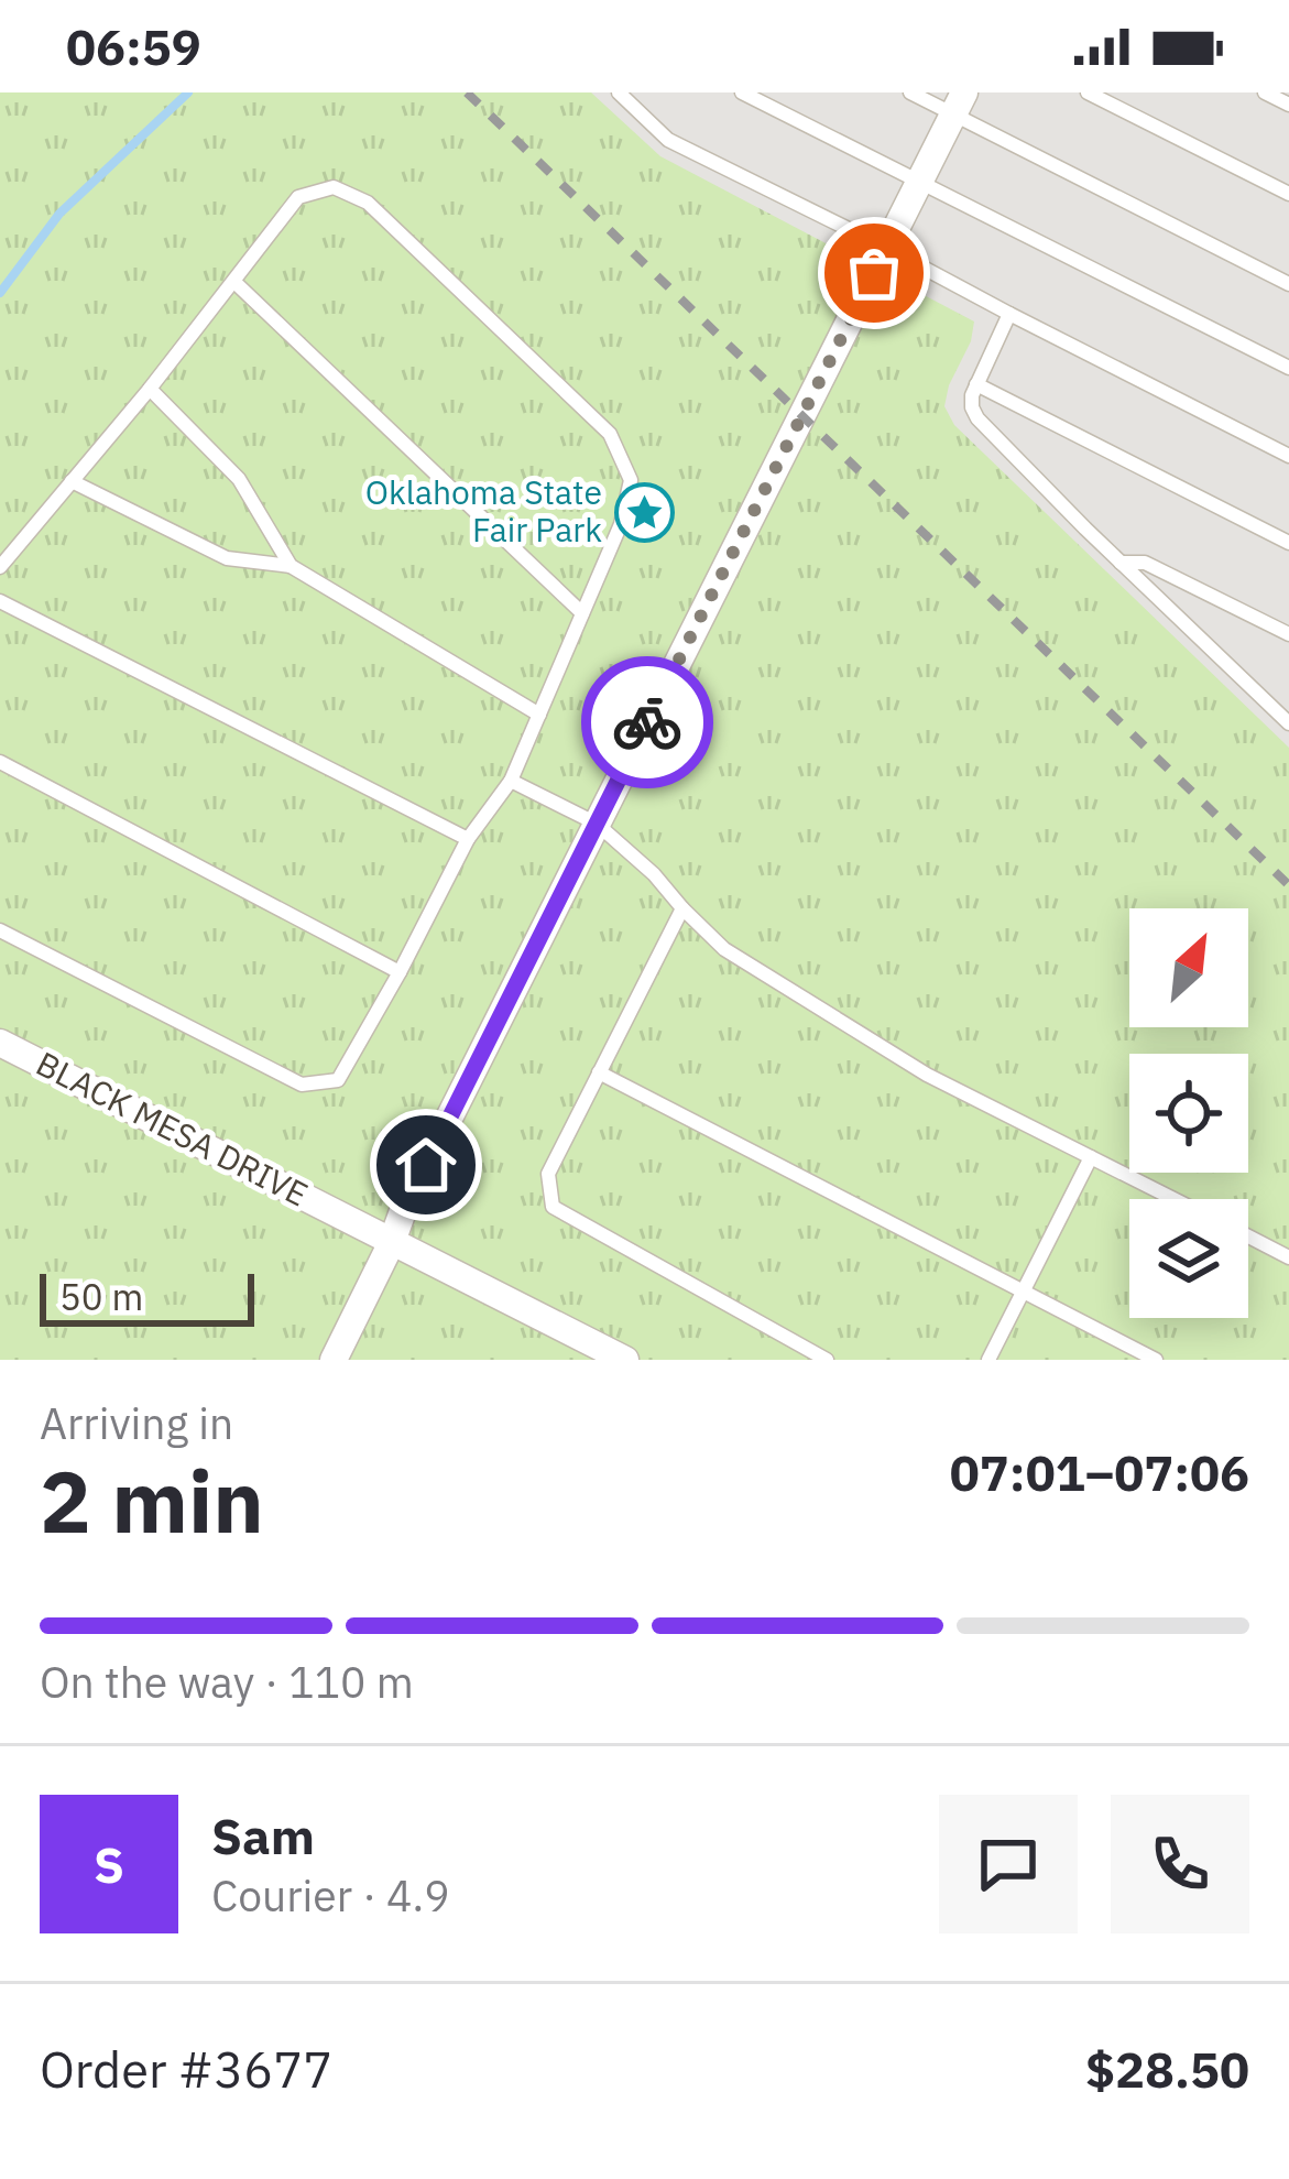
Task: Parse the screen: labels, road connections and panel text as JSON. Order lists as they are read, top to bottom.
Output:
{
  "streets": {
    "street": ["BLACK MESA DRIVE"]
  },
  "places": {
    "place": ["Oklahoma State Fair Park"]
  },
  "scale_bar": "50 m",
  "north": "top right",
  "page": {
    "status": "06:59",
    "scale": "50 m",
    "heading": ["2 min", "Arriving in", "07:01–07:06"],
    "panel": [
      "Sam",
      "Courier · 4.9",
      "Order #3677",
      "$28.50"
    ],
    "bar": "On the way · 110 m",
    "round": "S"
  }
}
